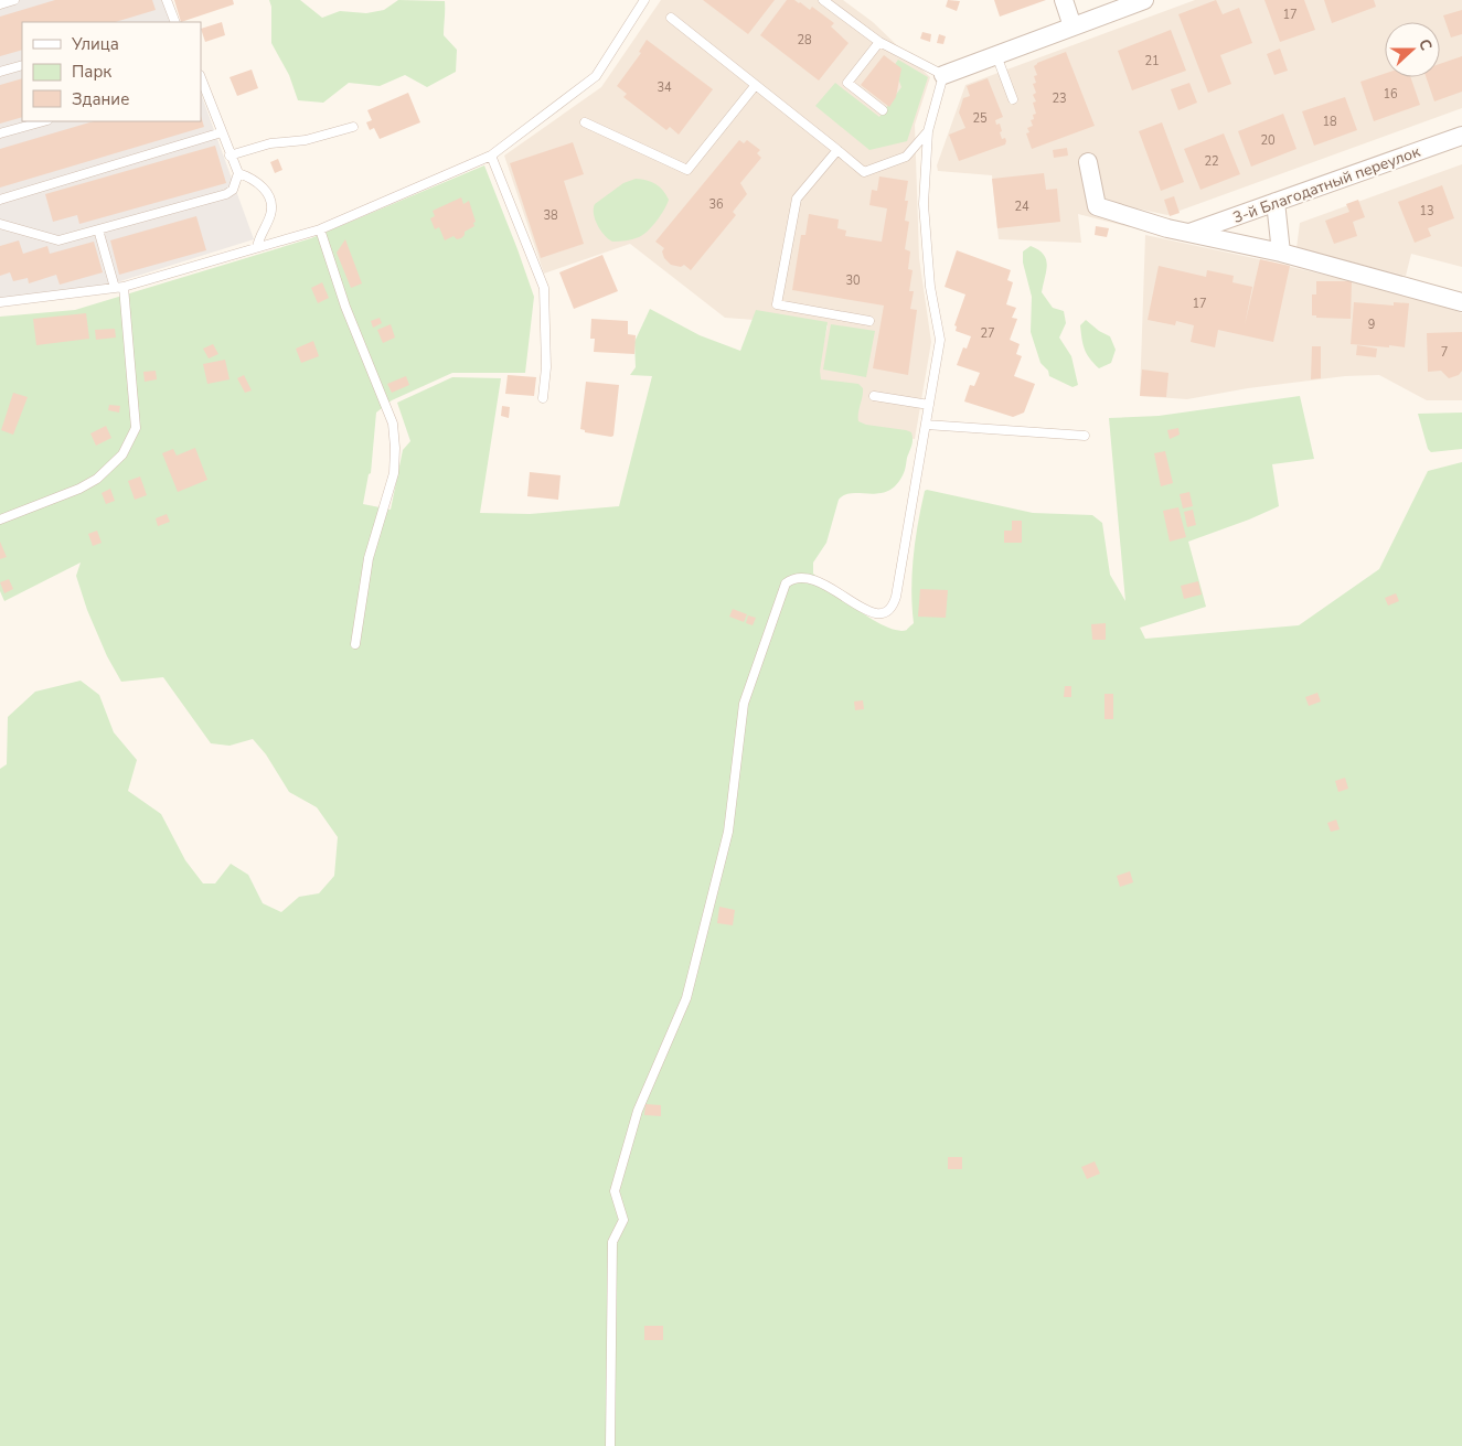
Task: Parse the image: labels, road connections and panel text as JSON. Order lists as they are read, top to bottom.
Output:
{
  "streets": {
    "street": ["3-й Благодатный переулок"]
  },
  "house_numbers": [
    "17",
    "28",
    "21",
    "34",
    "16",
    "23",
    "25",
    "18",
    "20",
    "22",
    "36",
    "24",
    "13",
    "38",
    "30",
    "17",
    "9",
    "27",
    "7"
  ],
  "legend": ["Улица", "Парк", "Здание"],
  "north": "right"
}
